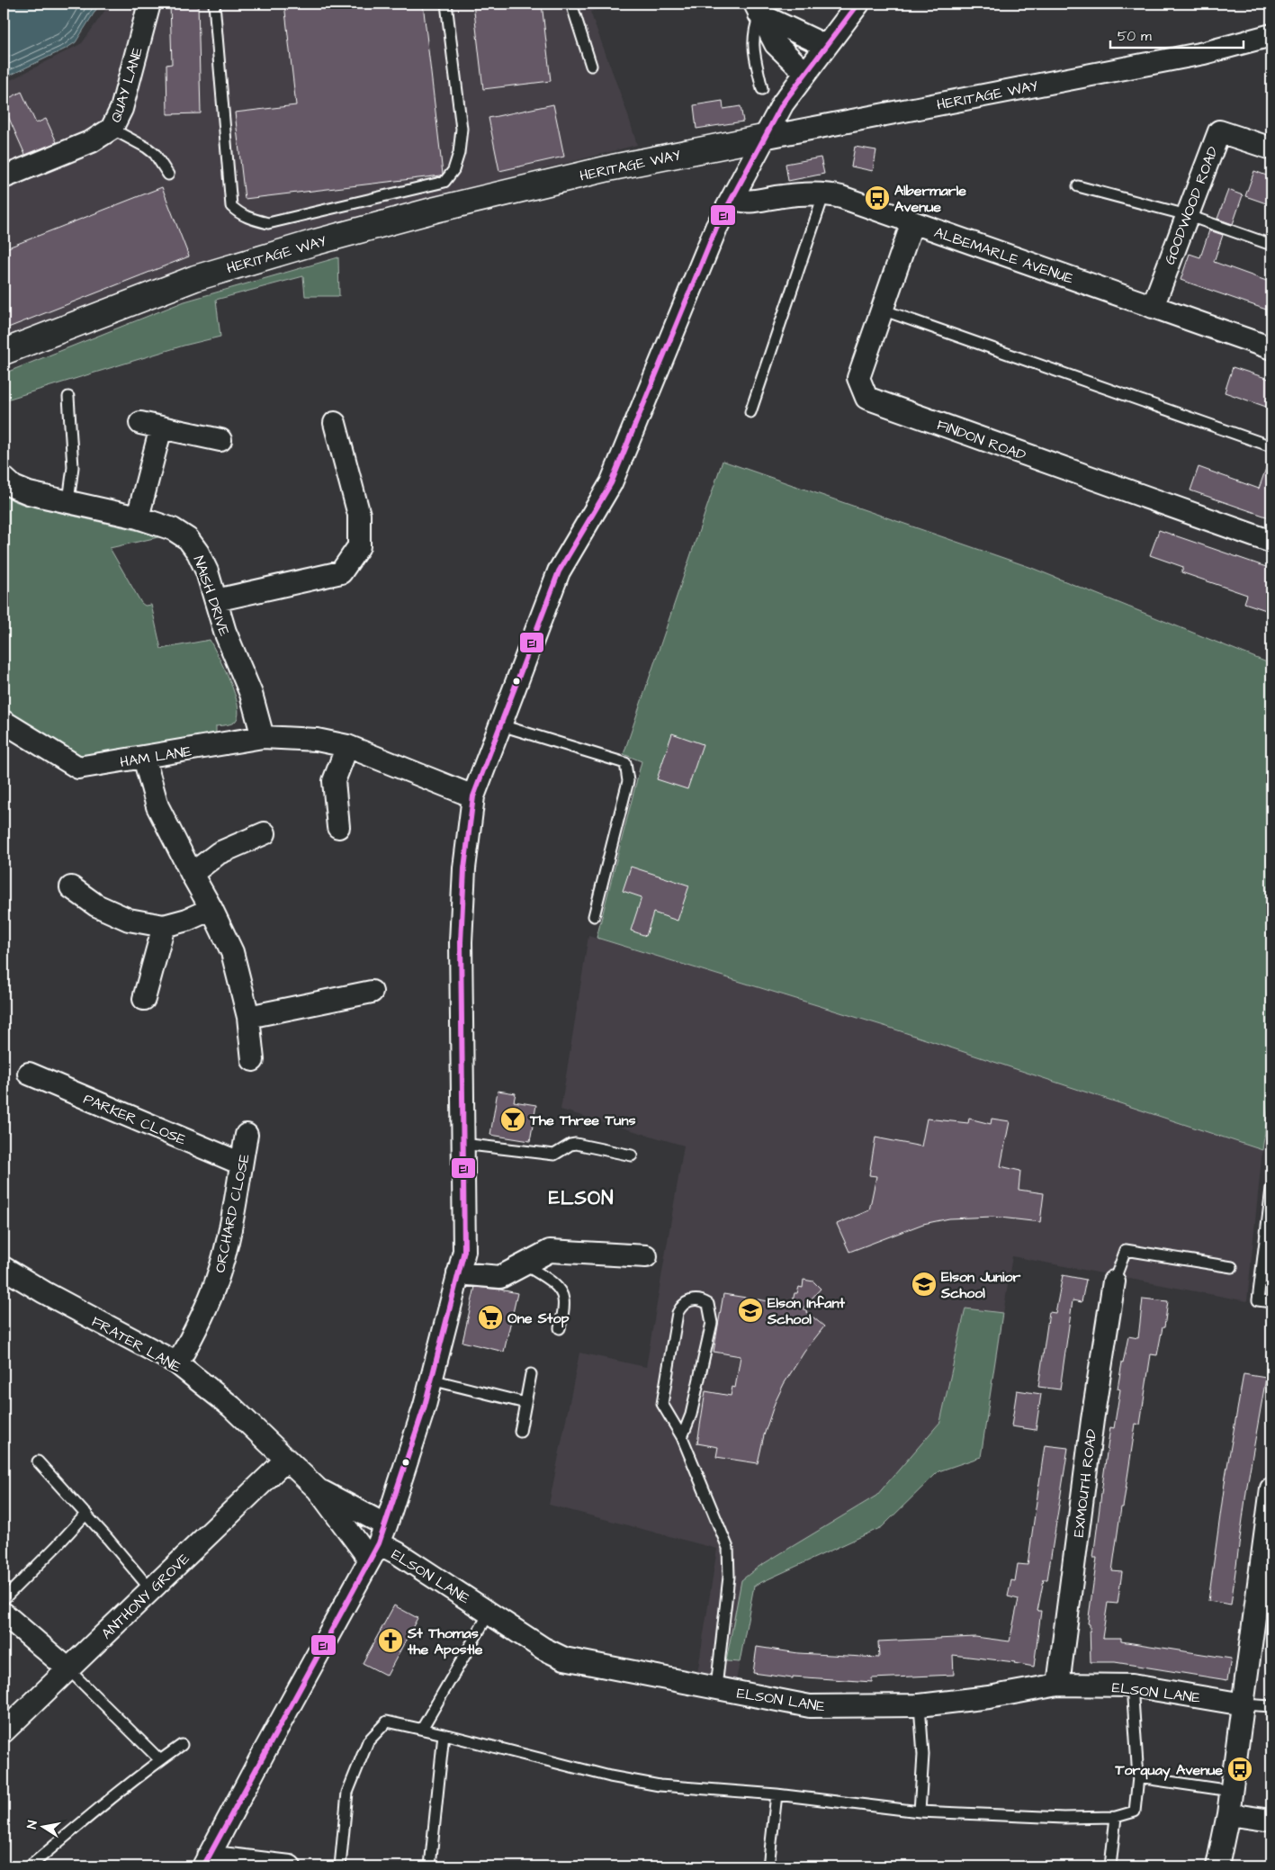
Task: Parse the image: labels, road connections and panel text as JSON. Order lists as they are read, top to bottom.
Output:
{
  "streets": {
    "street": [
      "QUAY LANE",
      "HERITAGE WAY",
      "GOODWOOD ROAD",
      "ALBEMARLE AVENUE",
      "FINDON ROAD",
      "NAISH DRIVE",
      "HAM LANE",
      "PARKER CLOSE",
      "ORCHARD CLOSE",
      "FRATER LANE",
      "EXMOUTH ROAD",
      "ELSON LANE",
      "ANTHONY GROVE"
    ]
  },
  "crossings": [
    ["GOODWOOD ROAD", "ALBEMARLE AVENUE"],
    ["ALBEMARLE AVENUE", "FINDON ROAD"],
    ["NAISH DRIVE", "HAM LANE"],
    ["PARKER CLOSE", "ORCHARD CLOSE"],
    ["ORCHARD CLOSE", "FRATER LANE"],
    ["FRATER LANE", "ELSON LANE"],
    ["FRATER LANE", "ANTHONY GROVE"],
    ["EXMOUTH ROAD", "ELSON LANE"]
  ],
  "districts": ["ELSON"],
  "places": {
    "bus stop": ["Albermarle Avenue", "Torquay Avenue"],
    "bar": ["The Three Tuns"],
    "school or university": ["Elson Junior School", "Elson Infant School"],
    "supermarket": ["One Stop"],
    "church": ["St Thomas the Apostle"]
  },
  "lines": ["transit line E1"],
  "scale_bar": "50 m",
  "north": "left"
}
